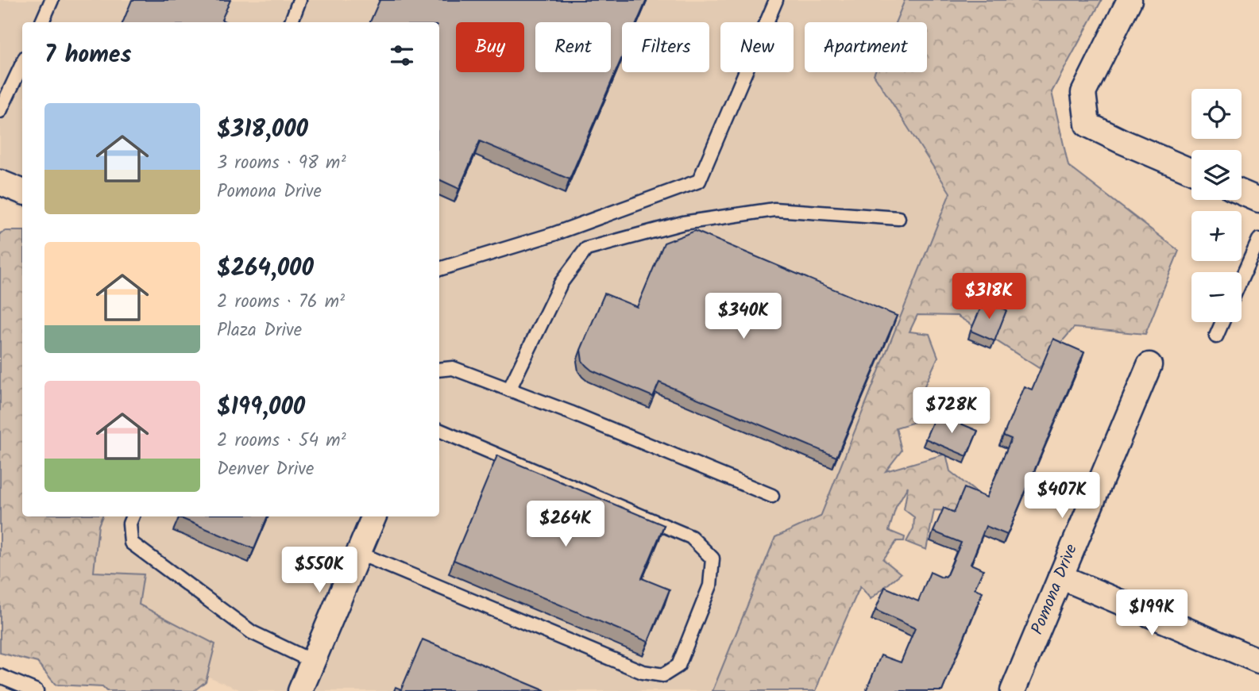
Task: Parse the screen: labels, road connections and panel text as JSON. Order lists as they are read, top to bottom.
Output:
{
  "streets": {
    "street": ["Pomona Drive"]
  },
  "page": {
    "chip": [
      "Buy",
      "Rent",
      "Filters",
      "New",
      "Apartment"
    ],
    "heading": "7 homes",
    "map_buttons": ["+", "−"],
    "list": [
      {
        "name": "$318,000",
        "note": "3 rooms · 98 m² · Pomona Drive"
      },
      {
        "name": "$264,000",
        "note": "2 rooms · 76 m² · Plaza Drive"
      },
      {
        "name": "$199,000",
        "note": "2 rooms · 54 m² · Denver Drive"
      }
    ],
    "price": [
      "$318K",
      "$340K",
      "$728K",
      "$407K",
      "$264K",
      "$550K",
      "$199K"
    ]
  }
}
